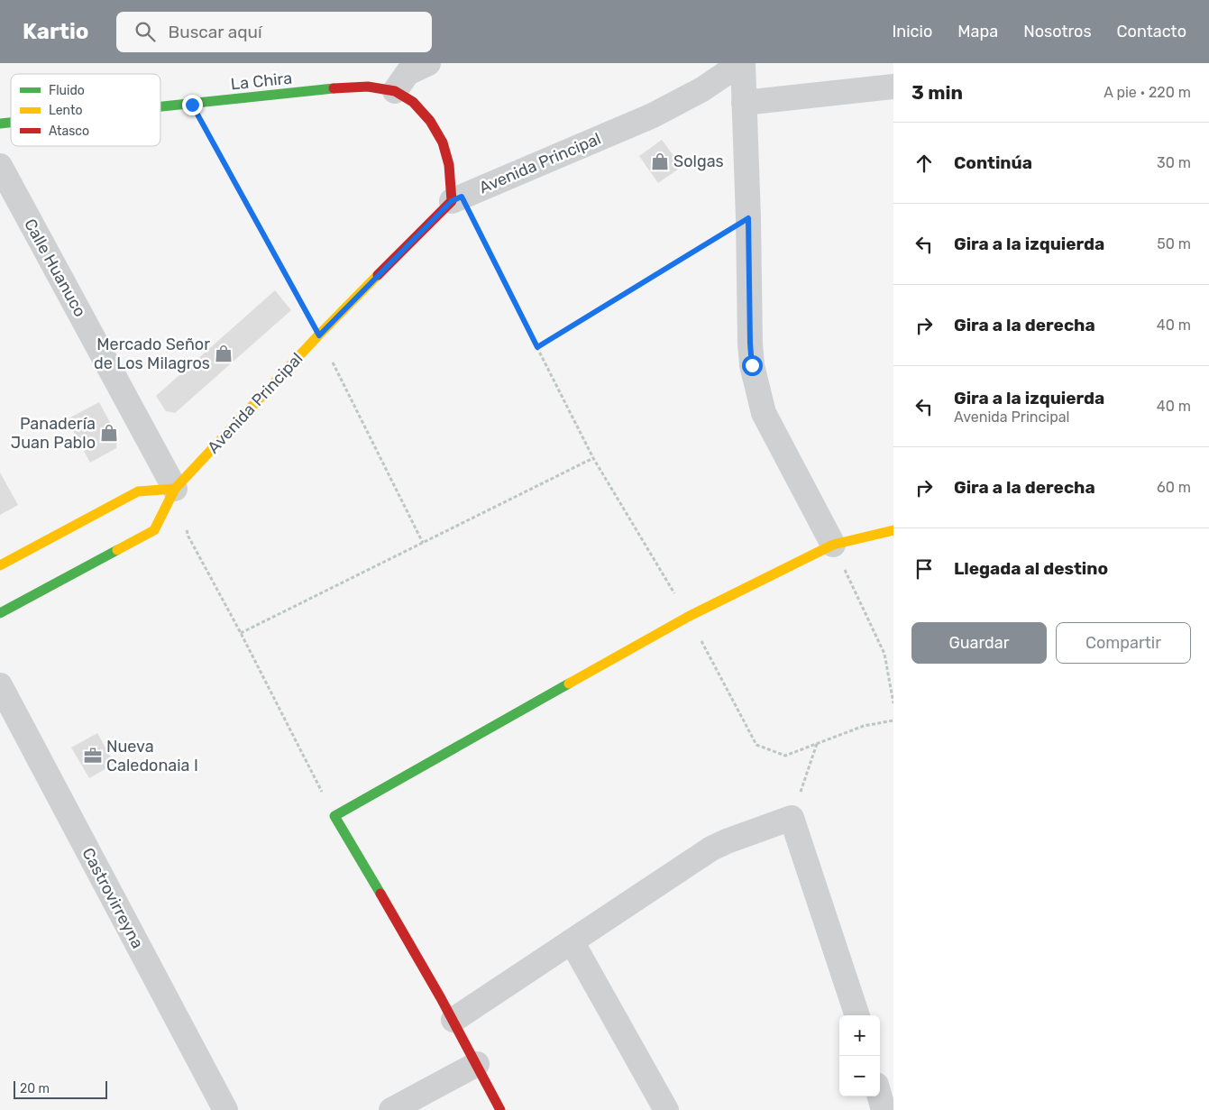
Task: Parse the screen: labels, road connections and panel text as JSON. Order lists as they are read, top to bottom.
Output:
{
  "streets": {
    "street": [
      "La Chira",
      "Avenida Principal",
      "Calle Huanuco",
      "Castrovirreyna"
    ]
  },
  "crossings": [
    ["La Chira", "Avenida Principal"],
    ["Avenida Principal", "Calle Huanuco"]
  ],
  "places": {
    "shop": ["Solgas", "Mercado Señor de Los Milagros", "Panadería Juan Pablo"],
    "office": ["Nueva Caledonaia I"]
  },
  "legend": ["Fluido", "Lento", "Atasco"],
  "scale_bar": "20 m",
  "page": {
    "header": "Kartio",
    "search": "Buscar aquí",
    "nav": [
      "Inicio",
      "Mapa",
      "Nosotros",
      "Contacto"
    ],
    "heading": ["3 min", "A pie · 220 m"],
    "list": [
      ["Continúa", "30 m"],
      ["Gira a la izquierda", "50 m"],
      ["Gira a la derecha", "40 m"],
      ["Gira a la izquierda", "Avenida Principal", "40 m"],
      ["Gira a la derecha", "60 m"],
      "Llegada al destino"
    ],
    "buttons": ["Guardar", "Compartir"],
    "map_buttons": ["+", "−"],
    "scale": "20 m"
  }
}
